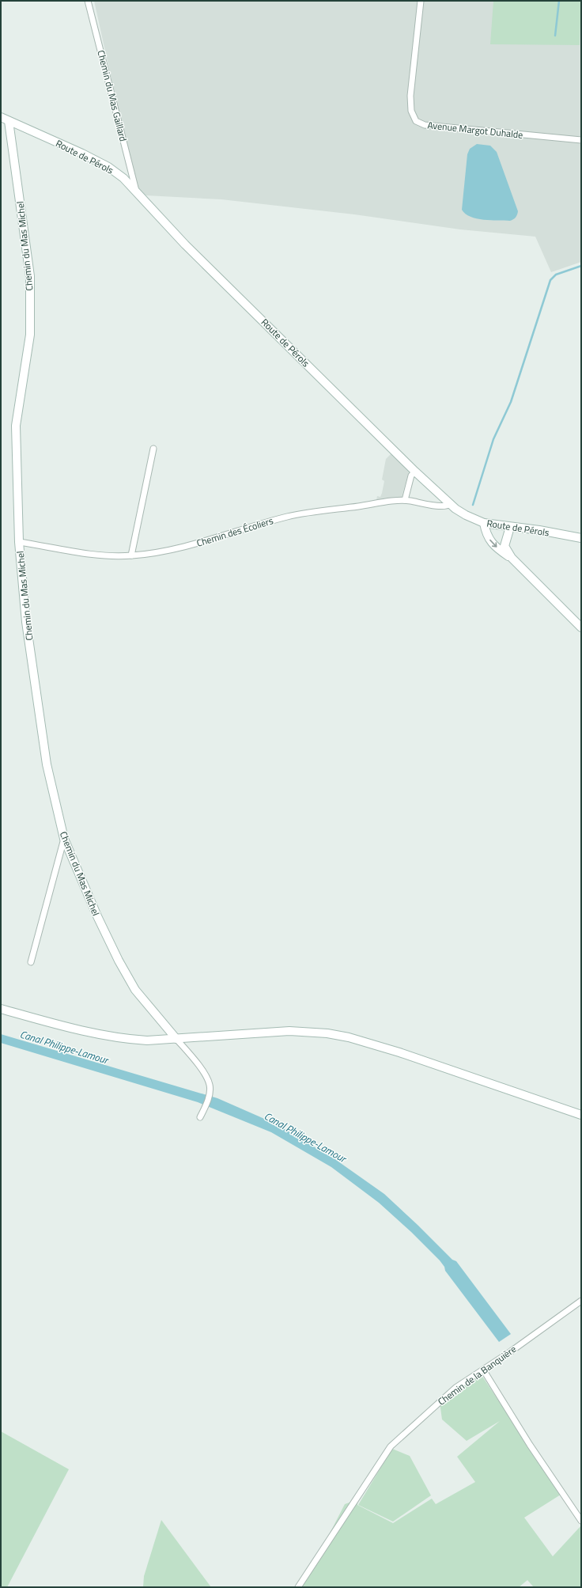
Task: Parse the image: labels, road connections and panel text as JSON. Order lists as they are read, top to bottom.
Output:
{
  "streets": {
    "street": [
      "Chemin du Mas Gaillard",
      "Avenue Margot Duhalde",
      "Route de Pérols",
      "Chemin du Mas Michel",
      "Chemin des Écoliers",
      "Chemin de la Banquière"
    ]
  },
  "crossings": [
    ["Chemin du Mas Gaillard", "Route de Pérols"],
    ["Route de Pérols", "Chemin du Mas Michel"],
    ["Route de Pérols", "Chemin des Écoliers"],
    ["Chemin du Mas Michel", "Chemin des Écoliers"]
  ],
  "water": ["Canal Philippe-Lamour"]
}
